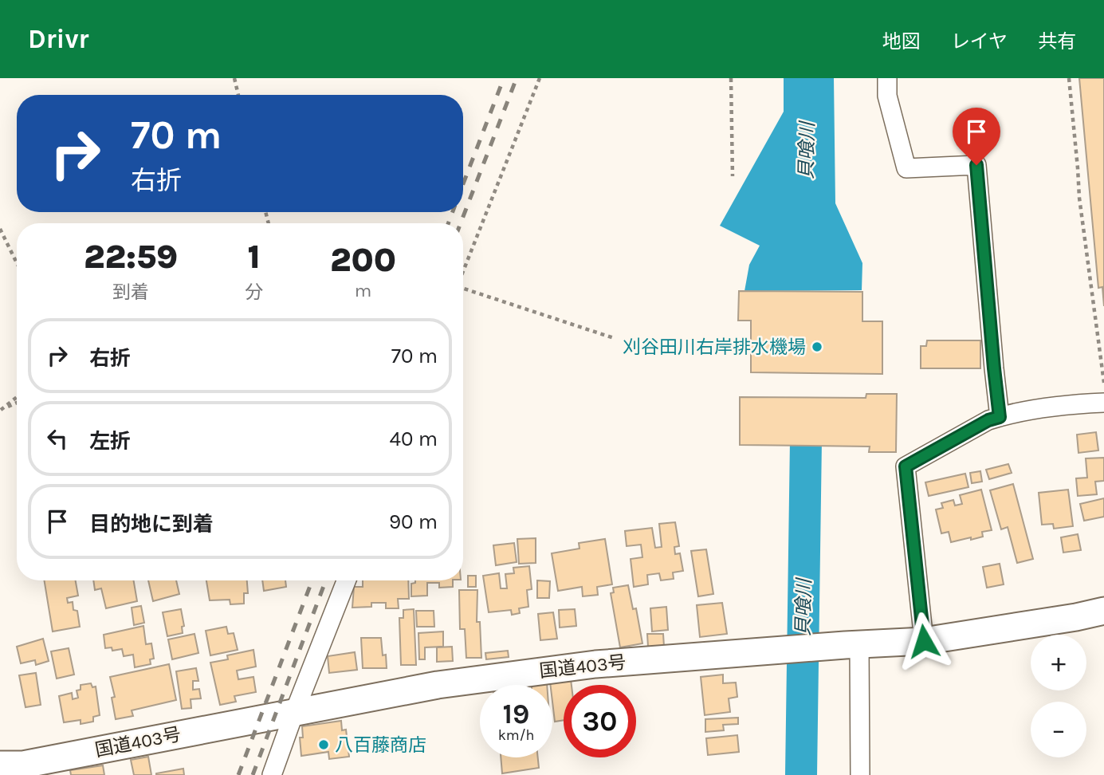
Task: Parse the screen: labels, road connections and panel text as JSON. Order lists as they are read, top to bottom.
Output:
{
  "streets": {
    "highway": ["国道403号"]
  },
  "water": ["貝喰川"],
  "places": ["刈谷田川右岸排水機場", "八百藤商店"],
  "page": {
    "header": "Drivr",
    "nav": ["地図", "レイヤ", "共有"],
    "turn": ["70 m", "右折"],
    "eta": [
      "22:59",
      "到着",
      "1",
      "分",
      "200",
      "m"
    ],
    "list": [
      {
        "name": "右折",
        "value": "70 m"
      },
      {
        "name": "左折",
        "value": "40 m"
      },
      {
        "name": "目的地に到着",
        "value": "90 m"
      }
    ],
    "map_buttons": ["+", "−"],
    "speed": "19 km/h",
    "limit": "30"
  }
}
